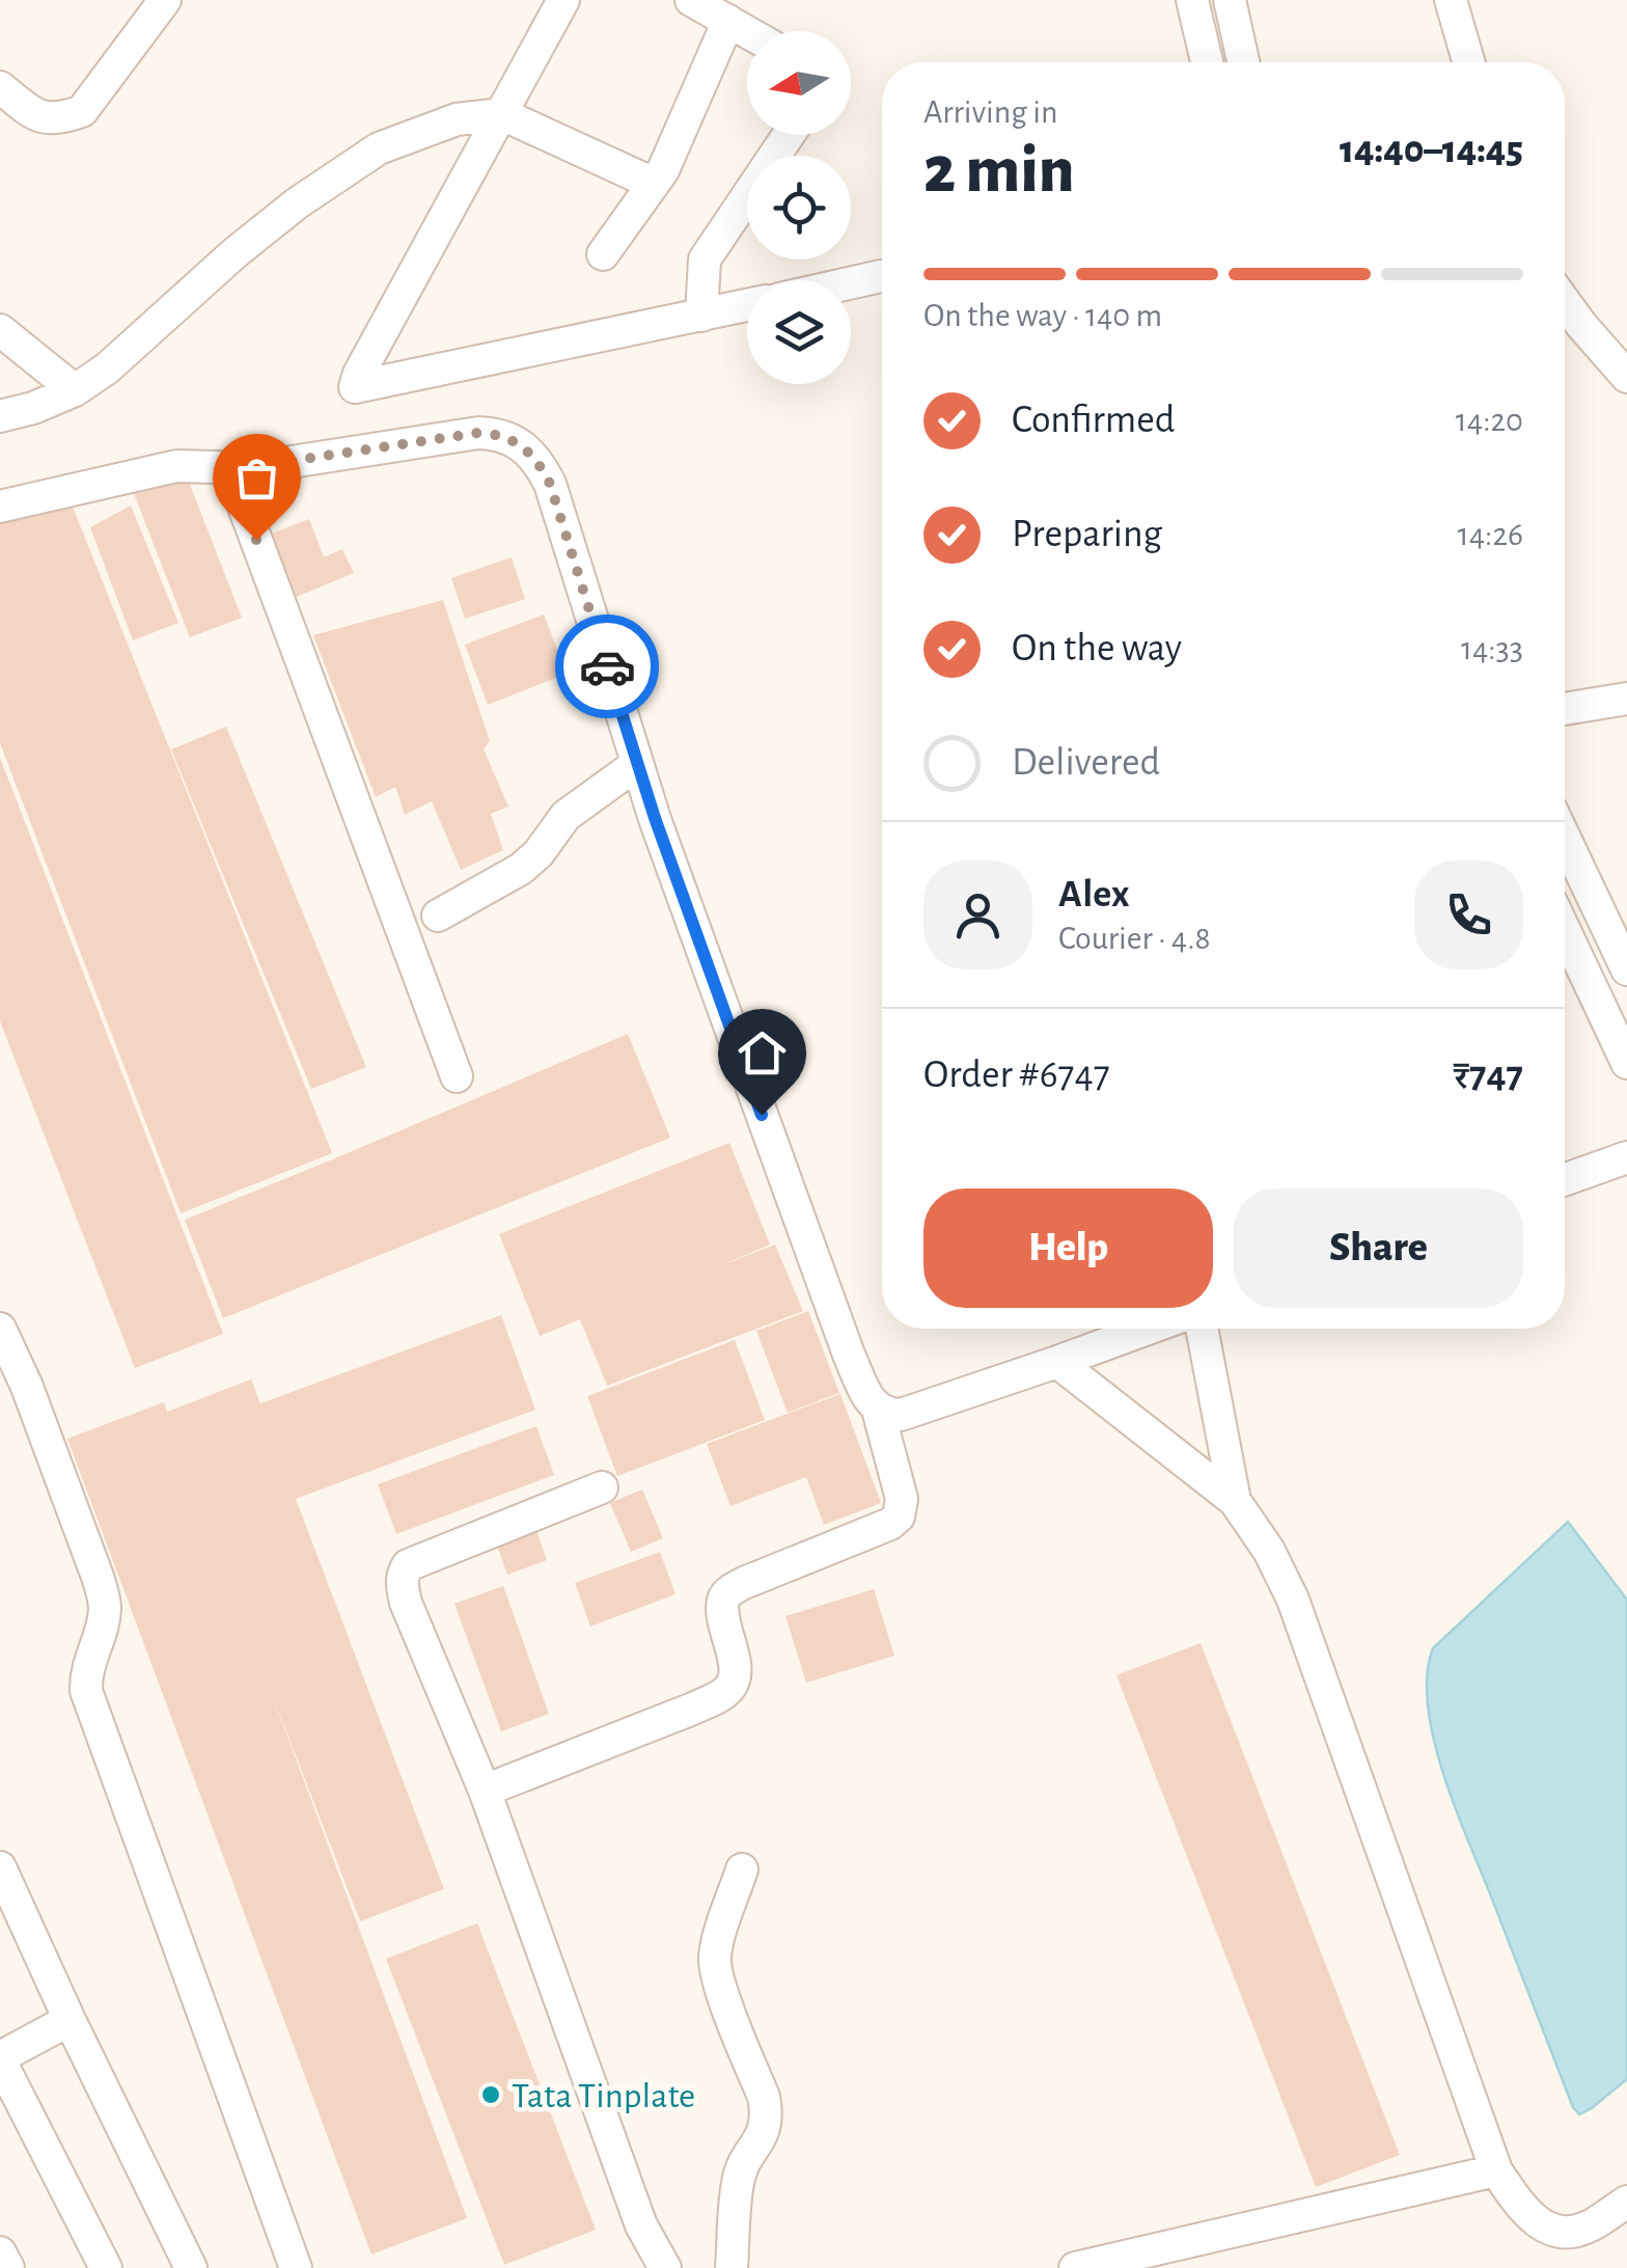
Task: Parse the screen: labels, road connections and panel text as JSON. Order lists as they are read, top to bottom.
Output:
{
  "places": ["Tata Tinplate"],
  "north": "left",
  "page": {
    "heading": ["2 min", "Arriving in", "14:40–14:45"],
    "panel": [
      "Alex",
      "Courier · 4.8",
      "Order #6747",
      "₹747"
    ],
    "bar": "On the way · 140 m",
    "list": [
      ["Confirmed", "14:20"],
      ["Preparing", "14:26"],
      ["On the way", "14:33"],
      "Delivered"
    ],
    "buttons": ["Help", "Share"]
  }
}
